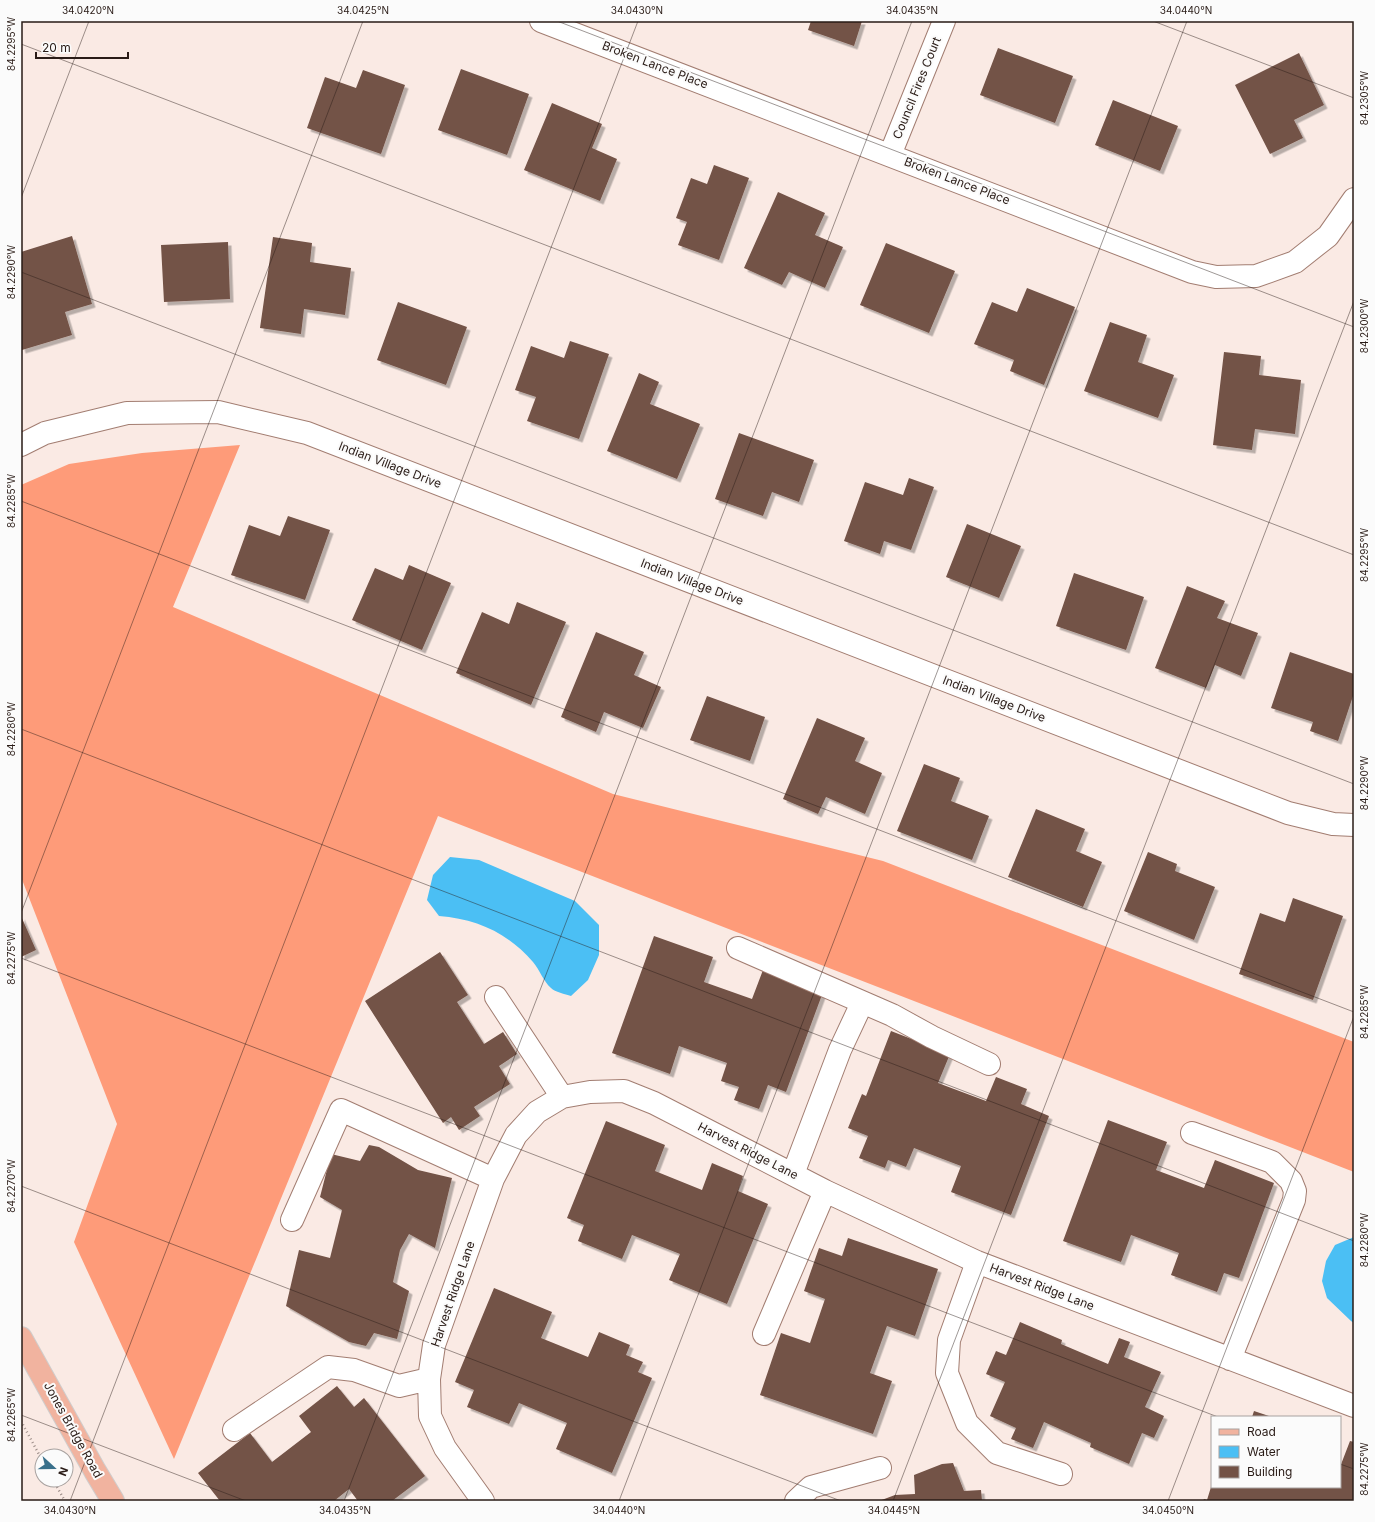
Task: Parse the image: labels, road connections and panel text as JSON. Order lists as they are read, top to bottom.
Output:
{
  "streets": {
    "main road": ["Jones Bridge Road"],
    "street": [
      "Broken Lance Place",
      "Council Fires Court",
      "Indian Village Drive",
      "Harvest Ridge Lane"
    ]
  },
  "crossings": [
    ["Broken Lance Place", "Council Fires Court"]
  ],
  "legend": ["Road", "Water", "Building"],
  "scale_bar": "20 m",
  "north": "right",
  "coordinates": [
    "34.0420°N",
    "34.0425°N",
    "34.0430°N",
    "34.0435°N",
    "34.0440°N",
    "84.2295°W",
    "84.2305°W",
    "84.2290°W",
    "84.2300°W",
    "84.2285°W",
    "84.2280°W",
    "84.2275°W",
    "84.2270°W",
    "84.2265°W",
    "34.0445°N",
    "34.0450°N"
  ]
}
